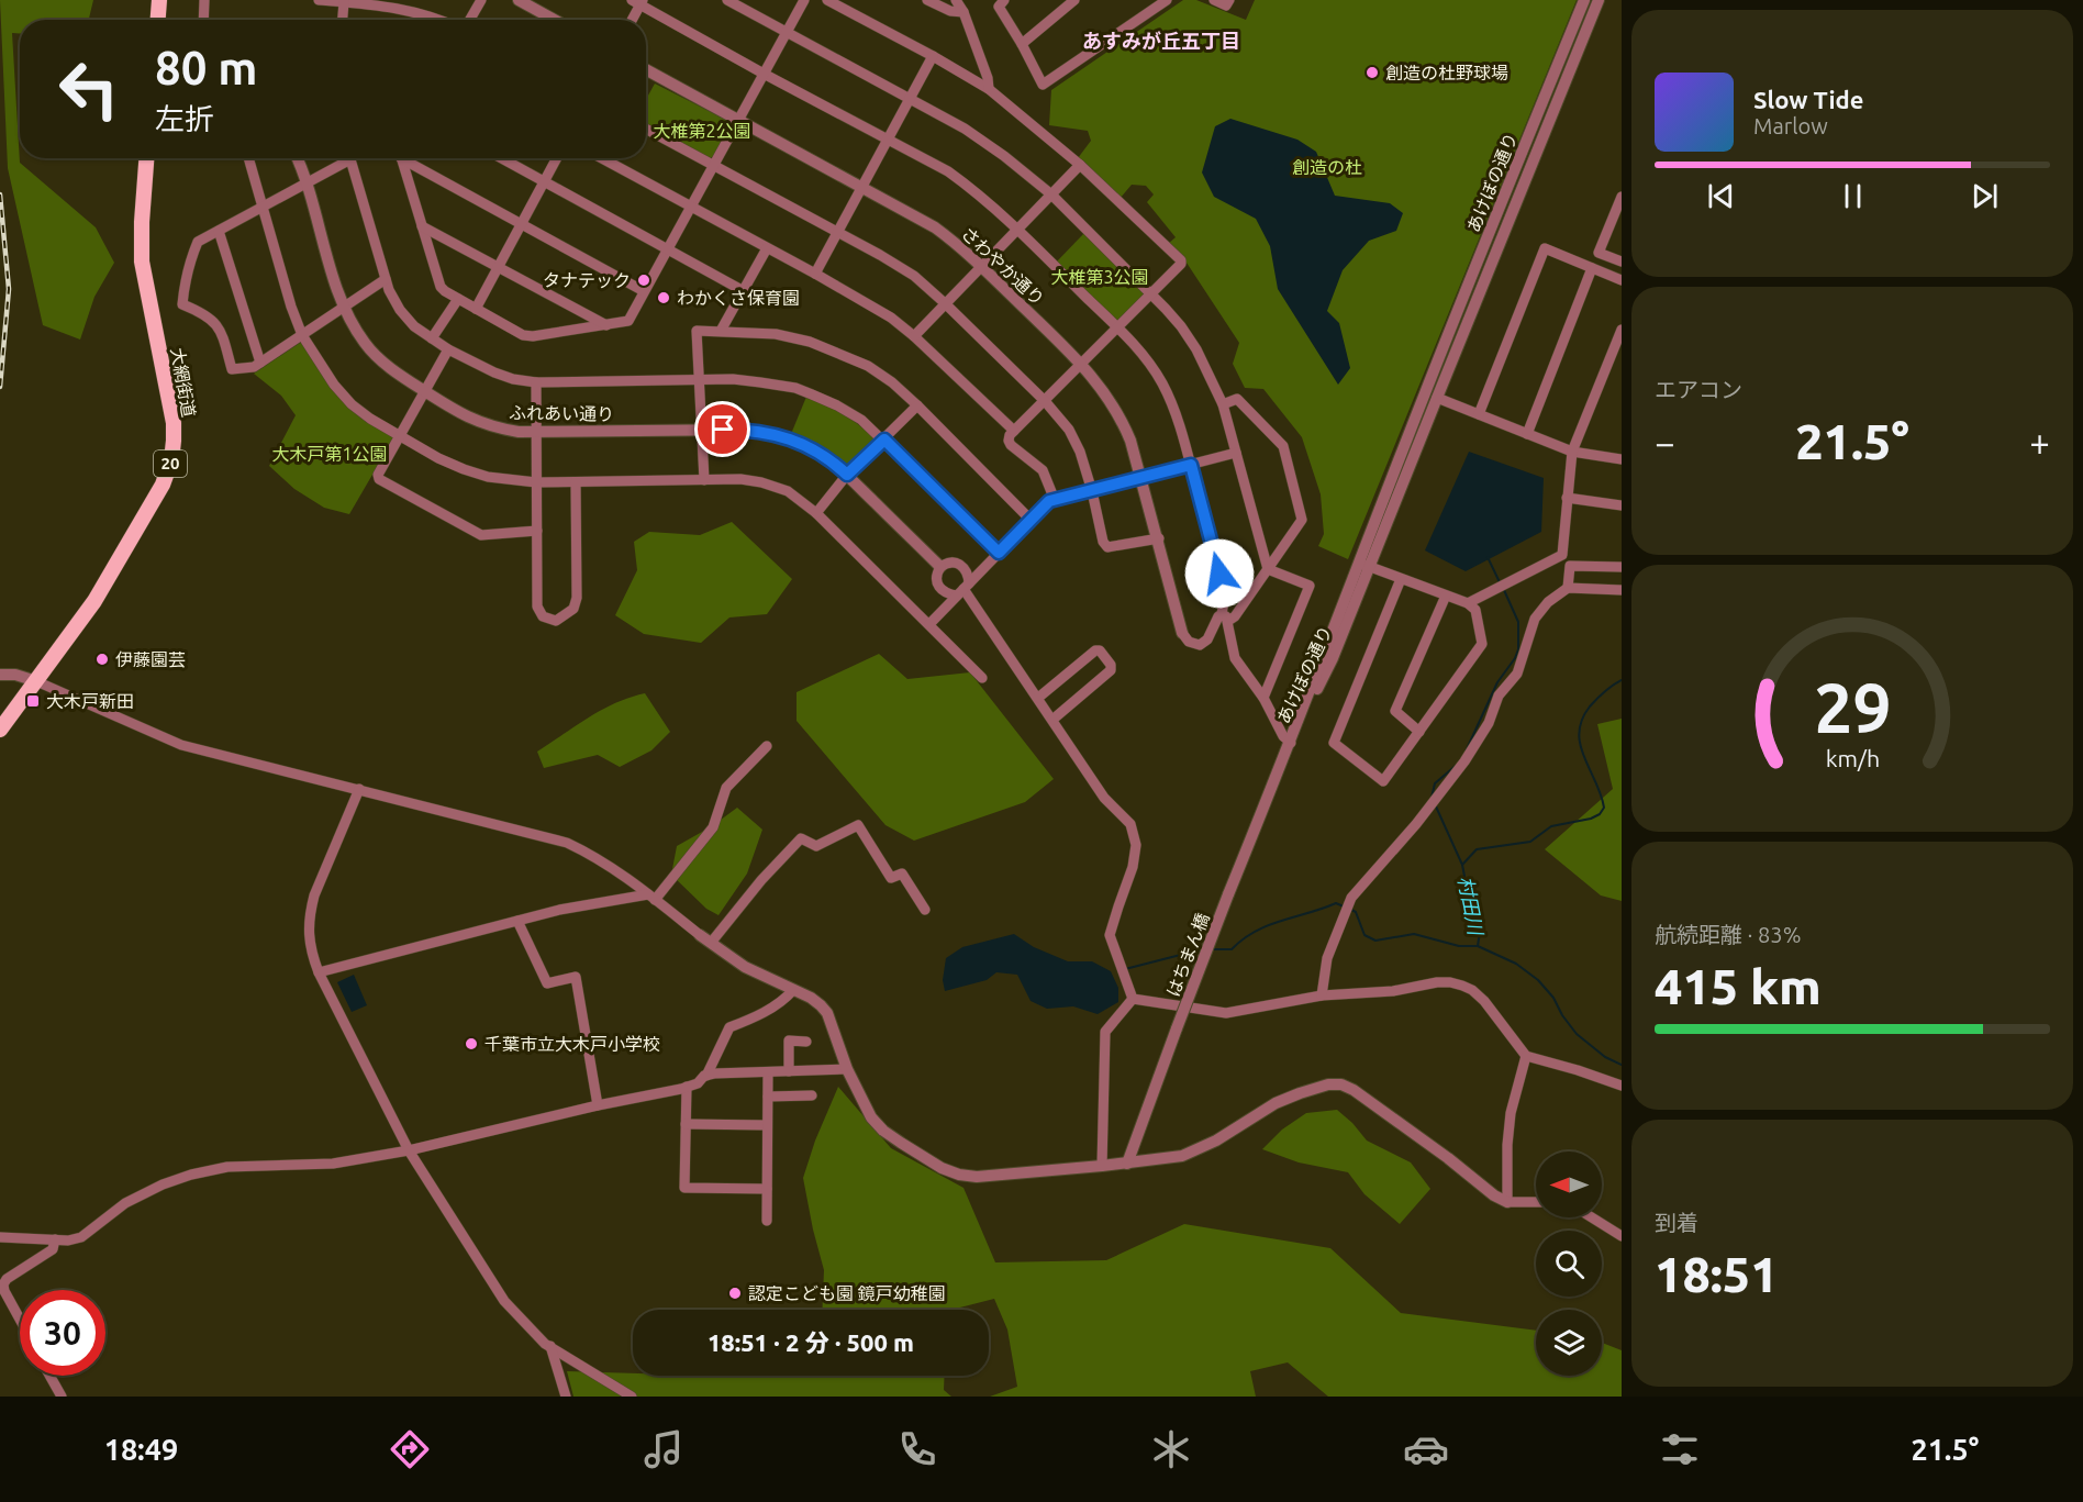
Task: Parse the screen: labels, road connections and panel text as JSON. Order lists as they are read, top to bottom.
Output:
{
  "streets": {
    "main road": ["大網街道", "20"],
    "street": [
      "あけぼの通り",
      "さわやか通り",
      "ふれあい通り",
      "はちまん橋"
    ]
  },
  "crossings": [
    ["あけぼの通り", "はちまん橋"]
  ],
  "districts": ["あすみが丘五丁目"],
  "water": ["村田川"],
  "parks": [
    "大椎第2公園",
    "創造の杜",
    "大椎第3公園",
    "大木戸第1公園"
  ],
  "places": {
    "other": [
      "創造の杜野球場",
      "タナテック",
      "わかくさ保育園",
      "伊藤園芸",
      "千葉市立大木戸小学校",
      "認定こども園 鏡戸幼稚園"
    ],
    "transit": ["大木戸新田"]
  },
  "north": "left",
  "page": {
    "turn": ["80 m", "左折"],
    "song": ["Slow Tide", "Marlow"],
    "tile": [
      "エアコン",
      ["航続距離 · 83%", "415 km"],
      ["到着", "18:51"]
    ],
    "heat": ["−", "21.5°", "+"],
    "limit": "30",
    "trip": "18:51 · 2 分 · 500 m",
    "tabs": ["18:49", "21.5°"],
    "gauge": ["29", "km/h"]
  }
}
